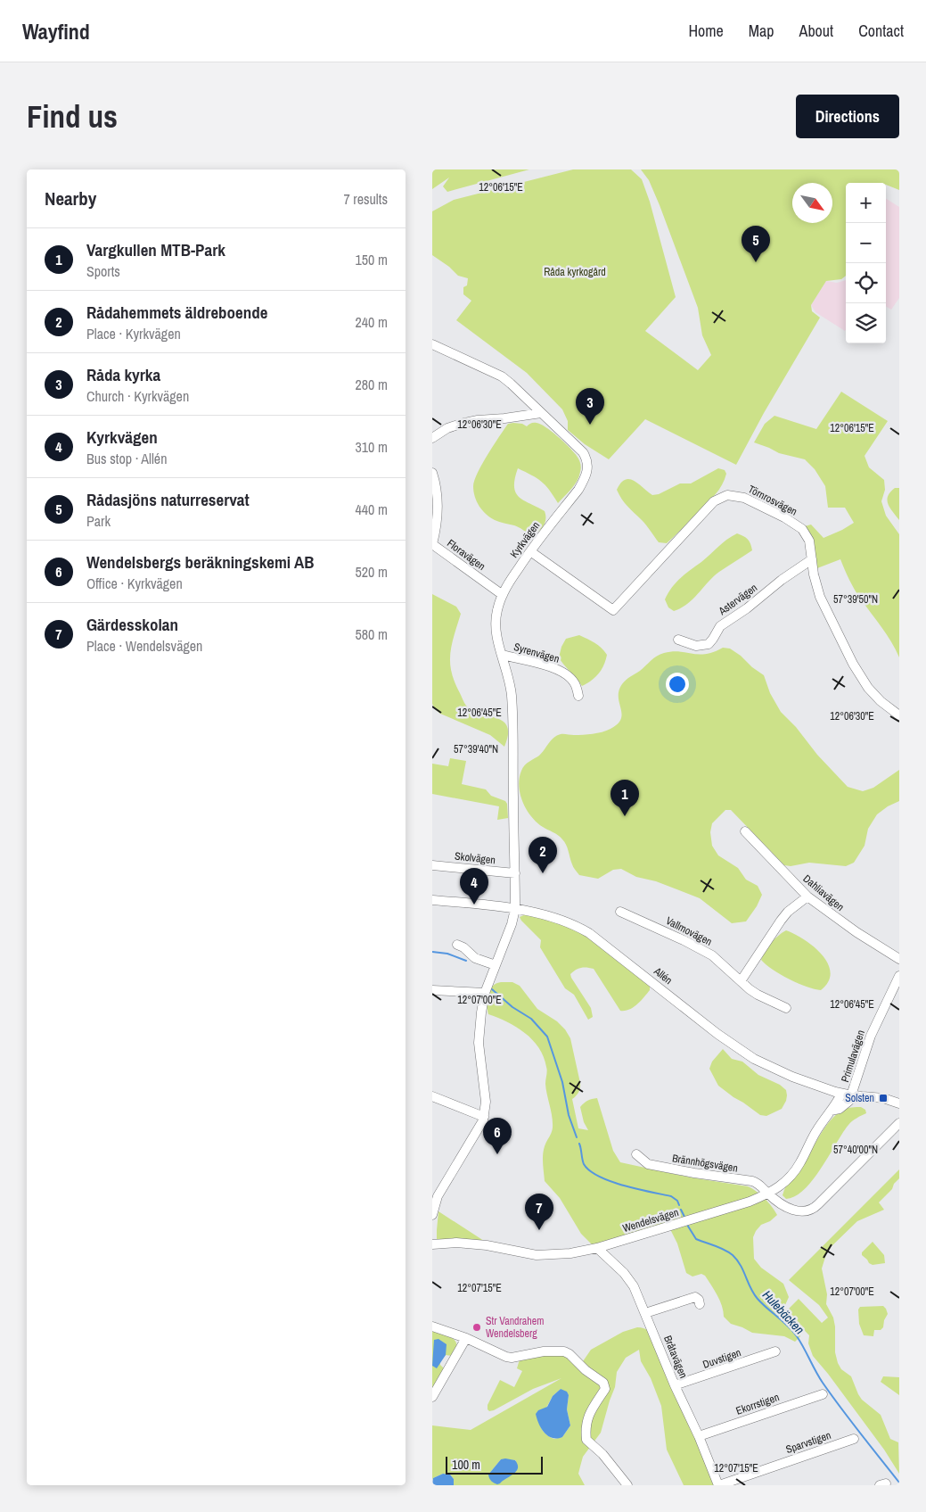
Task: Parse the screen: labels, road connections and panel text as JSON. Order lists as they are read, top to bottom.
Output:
{
  "streets": {
    "street": [
      "Törnrosvägen",
      "Kyrkvägen",
      "Floravägen",
      "Astervägen",
      "Syrenvägen",
      "Skolvägen",
      "Dahliavägen",
      "Vallmovägen",
      "Allén",
      "Primulavägen",
      "Brännhögsvägen",
      "Wendelsvägen",
      "Bråtavägen",
      "Duvstigen",
      "Ekorrstigen",
      "Sparvstigen"
    ]
  },
  "crossings": [
    ["Törnrosvägen", "Kyrkvägen"],
    ["Törnrosvägen", "Astervägen"],
    ["Kyrkvägen", "Floravägen"],
    ["Kyrkvägen", "Syrenvägen"],
    ["Kyrkvägen", "Skolvägen"],
    ["Kyrkvägen", "Allén"],
    ["Allén", "Primulavägen"],
    ["Allén", "Wendelsvägen"],
    ["Primulavägen", "Wendelsvägen"],
    ["Brännhögsvägen", "Wendelsvägen"],
    ["Wendelsvägen", "Bråtavägen"],
    ["Bråtavägen", "Duvstigen"],
    ["Bråtavägen", "Ekorrstigen"],
    ["Bråtavägen", "Sparvstigen"]
  ],
  "water": ["Hulebäcken"],
  "parks": ["Råda kyrkogård"],
  "places": {
    "transit": ["Solsten"],
    "other": ["Str Vandrahem Wendelsberg"]
  },
  "scale_bar": "100 m",
  "north": "bottom right",
  "page": {
    "header": "Wayfind",
    "nav": [
      "Home",
      "Map",
      "About",
      "Contact"
    ],
    "buttons": "Directions",
    "title": "Find us",
    "heading": ["Nearby", "7 results"],
    "map_buttons": ["+", "−"],
    "pins": [
      "5",
      "3",
      "1",
      "2",
      "4",
      "6",
      "7"
    ],
    "list": [
      {
        "mark": "1",
        "name": "Vargkullen MTB-Park",
        "note": "Sports",
        "value": "150 m"
      },
      {
        "mark": "2",
        "name": "Rådahemmets äldreboende",
        "note": "Place · Kyrkvägen",
        "value": "240 m"
      },
      {
        "mark": "3",
        "name": "Råda kyrka",
        "note": "Church · Kyrkvägen",
        "value": "280 m"
      },
      {
        "mark": "4",
        "name": "Kyrkvägen",
        "note": "Bus stop · Allén",
        "value": "310 m"
      },
      {
        "mark": "5",
        "name": "Rådasjöns naturreservat",
        "note": "Park",
        "value": "440 m"
      },
      {
        "mark": "6",
        "name": "Wendelsbergs beräkningskemi AB",
        "note": "Office · Kyrkvägen",
        "value": "520 m"
      },
      {
        "mark": "7",
        "name": "Gärdesskolan",
        "note": "Place · Wendelsvägen",
        "value": "580 m"
      }
    ],
    "scale": "100 m"
  },
  "coordinates": [
    "12°06'15\"E",
    "12°06'30\"E",
    "57°39'50\"N",
    "12°06'45\"E",
    "57°39'40\"N",
    "12°07'00\"E",
    "57°40'00\"N",
    "12°07'15\"E"
  ]
}
